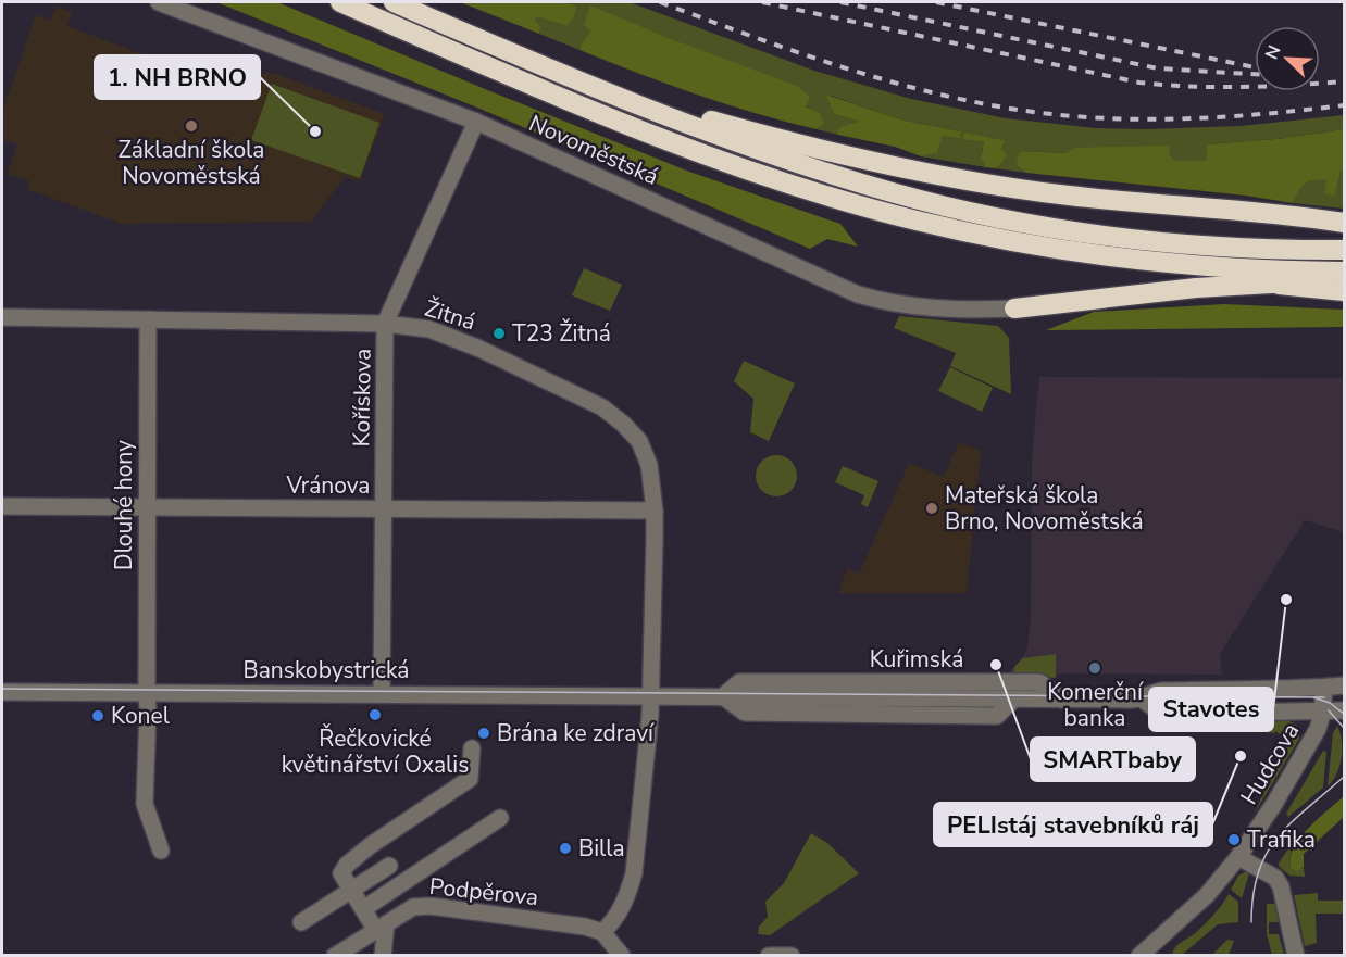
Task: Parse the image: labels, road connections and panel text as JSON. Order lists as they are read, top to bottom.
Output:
{
  "streets": {
    "street": [
      "Novoměstská",
      "Žitná",
      "Kořískova",
      "Vránova",
      "Dlouhé hony",
      "Kuřimská",
      "Banskobystrická",
      "Hudcova",
      "Podpěrova"
    ]
  },
  "crossings": [
    ["Novoměstská", "Kořískova"],
    ["Žitná", "Kořískova"],
    ["Žitná", "Vránova"],
    ["Žitná", "Dlouhé hony"],
    ["Žitná", "Kuřimská"],
    ["Žitná", "Banskobystrická"],
    ["Kořískova", "Vránova"],
    ["Kořískova", "Banskobystrická"],
    ["Vránova", "Dlouhé hony"],
    ["Dlouhé hony", "Banskobystrická"],
    ["Kuřimská", "Banskobystrická"]
  ],
  "places": [
    "Základní škola Novoměstská",
    "1. NH BRNO",
    "T23 Žitná",
    "Mateřská škola Brno, Novoměstská",
    "Stavotes",
    "SMARTbaby",
    "Komerční banka",
    "Řečkovické květinářství Oxalis",
    "Konel",
    "Brána ke zdraví",
    "PELIstáj stavebníků ráj",
    "Trafika",
    "Billa"
  ],
  "north": "top left"
}
